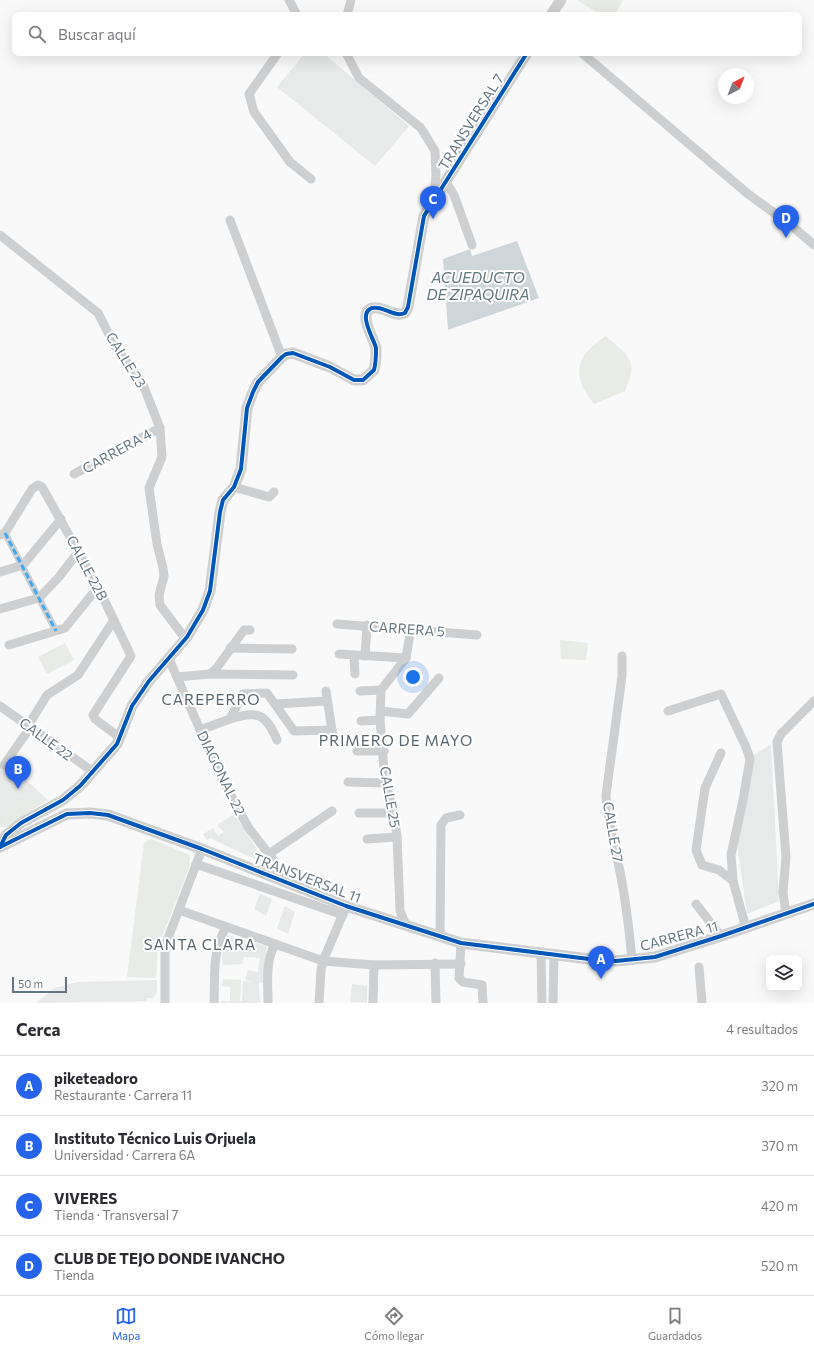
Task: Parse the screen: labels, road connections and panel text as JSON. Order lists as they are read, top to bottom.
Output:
{
  "streets": {
    "street": [
      "TRANSVERSAL 7",
      "CALLE 23",
      "CARRERA 4",
      "CALLE 22B",
      "CARRERA 5",
      "CALLE 22",
      "DIAGONAL 22",
      "CALLE 25",
      "CALLE 27",
      "TRANSVERSAL 11",
      "CARRERA 11"
    ]
  },
  "crossings": [
    ["CALLE 23", "CARRERA 4"],
    ["DIAGONAL 22", "TRANSVERSAL 11"],
    ["CALLE 25", "TRANSVERSAL 11"],
    ["CALLE 27", "CARRERA 11"],
    ["TRANSVERSAL 11", "CARRERA 11"]
  ],
  "districts": ["CAREPERRO", "PRIMERO DE MAYO", "SANTA CLARA"],
  "water": ["ACUEDUCTO DE ZIPAQUIRA"],
  "scale_bar": "50 m",
  "north": "top right",
  "page": {
    "search": "Buscar aquí",
    "pins": [
      "C",
      "D",
      "B",
      "A"
    ],
    "scale": "50 m",
    "heading": ["Cerca", "4 resultados"],
    "list": [
      {
        "mark": "A",
        "name": "piketeadoro",
        "note": "Restaurante · Carrera 11",
        "value": "320 m"
      },
      {
        "mark": "B",
        "name": "Instituto Técnico Luis Orjuela",
        "note": "Universidad · Carrera 6A",
        "value": "370 m"
      },
      {
        "mark": "C",
        "name": "VIVERES",
        "note": "Tienda · Transversal 7",
        "value": "420 m"
      },
      {
        "mark": "D",
        "name": "CLUB DE TEJO DONDE IVANCHO",
        "note": "Tienda",
        "value": "520 m"
      }
    ],
    "nav": ["Mapa", "Cómo llegar", "Guardados"]
  }
}
